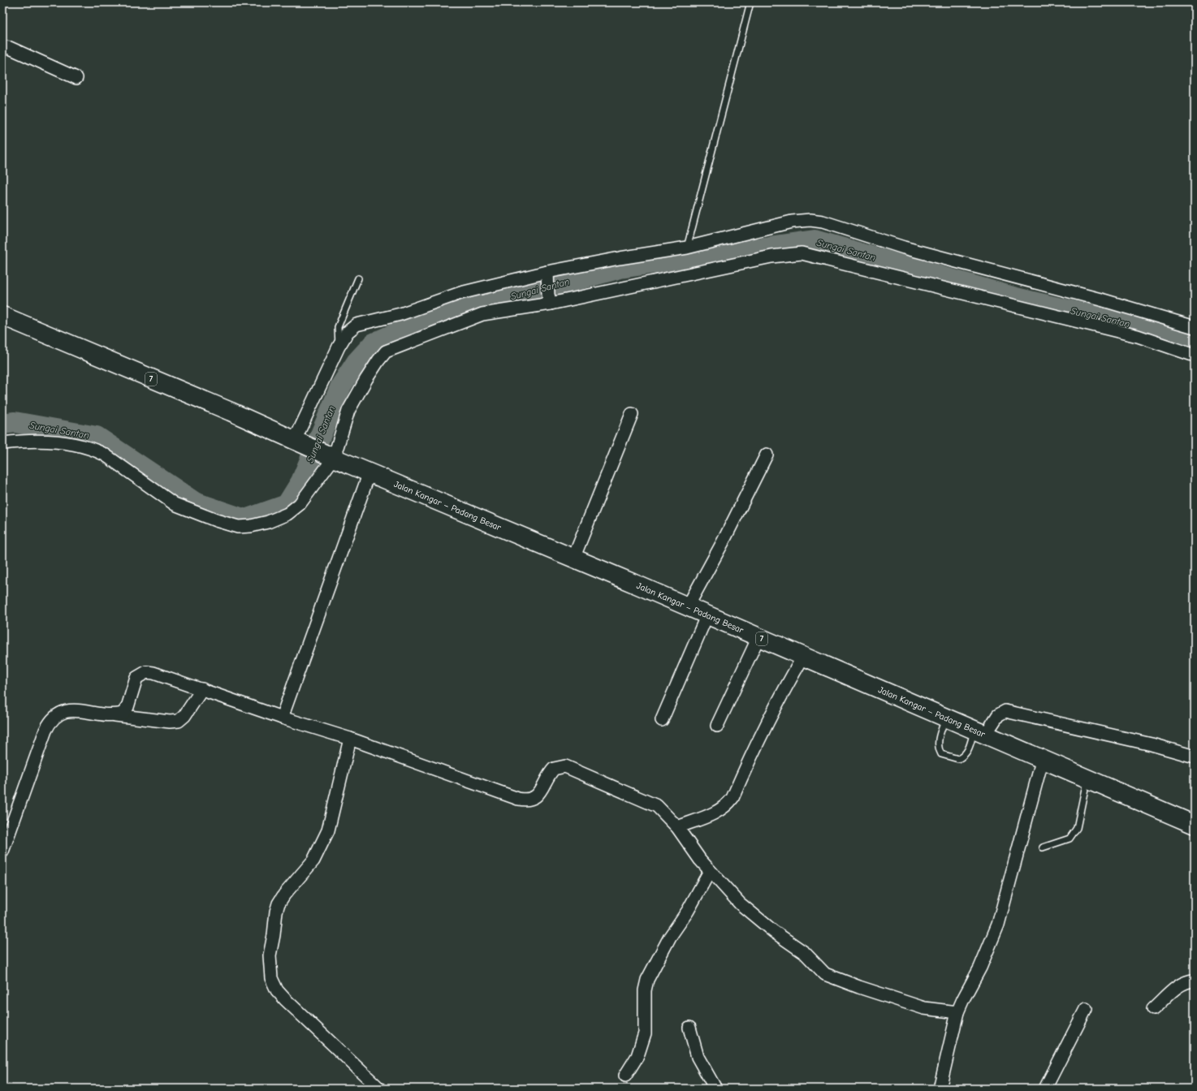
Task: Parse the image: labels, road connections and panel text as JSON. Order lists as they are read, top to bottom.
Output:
{
  "streets": {
    "highway": ["7", "Jalan Kangar – Padang Besar"]
  },
  "crossings": [
    ["7", "Jalan Kangar – Padang Besar"]
  ],
  "water": ["Sungai Santan"]
}
